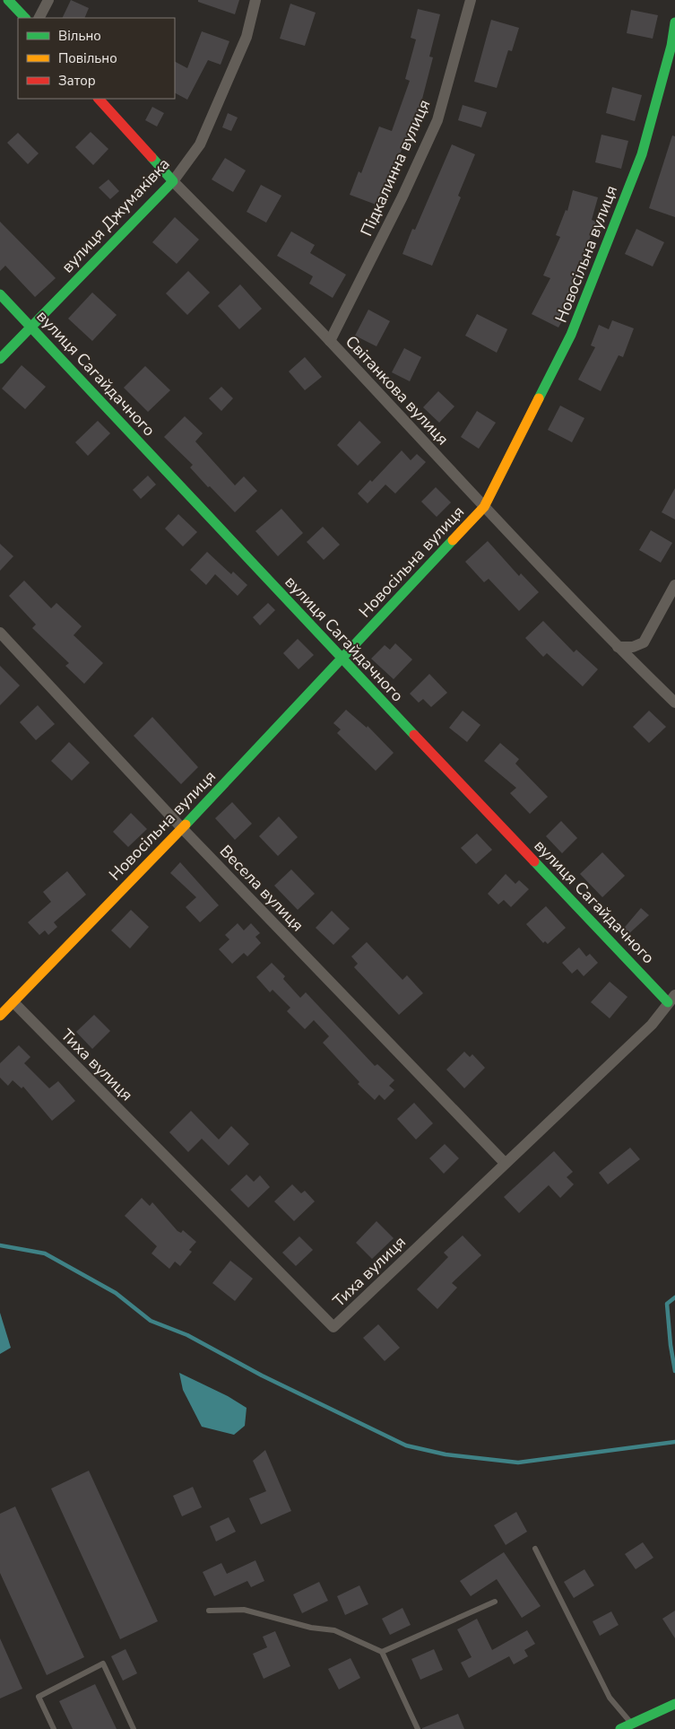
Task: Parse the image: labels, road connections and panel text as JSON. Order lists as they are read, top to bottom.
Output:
{
  "streets": {
    "street": [
      "Підкалинна вулиця",
      "вулиця Джумаківка",
      "Новосільна вулиця",
      "вулиця Сагайдачного",
      "Світанкова вулиця",
      "Весела вулиця",
      "Тиха вулиця"
    ]
  },
  "crossings": [
    ["Підкалинна вулиця", "Світанкова вулиця"],
    ["вулиця Джумаківка", "вулиця Сагайдачного"],
    ["вулиця Джумаківка", "Світанкова вулиця"],
    ["Новосільна вулиця", "вулиця Сагайдачного"],
    ["Новосільна вулиця", "Світанкова вулиця"],
    ["Новосільна вулиця", "Весела вулиця"],
    ["Новосільна вулиця", "Тиха вулиця"],
    ["вулиця Сагайдачного", "Тиха вулиця"],
    ["Весела вулиця", "Тиха вулиця"]
  ],
  "legend": ["Вільно", "Повільно", "Затор"]
}
